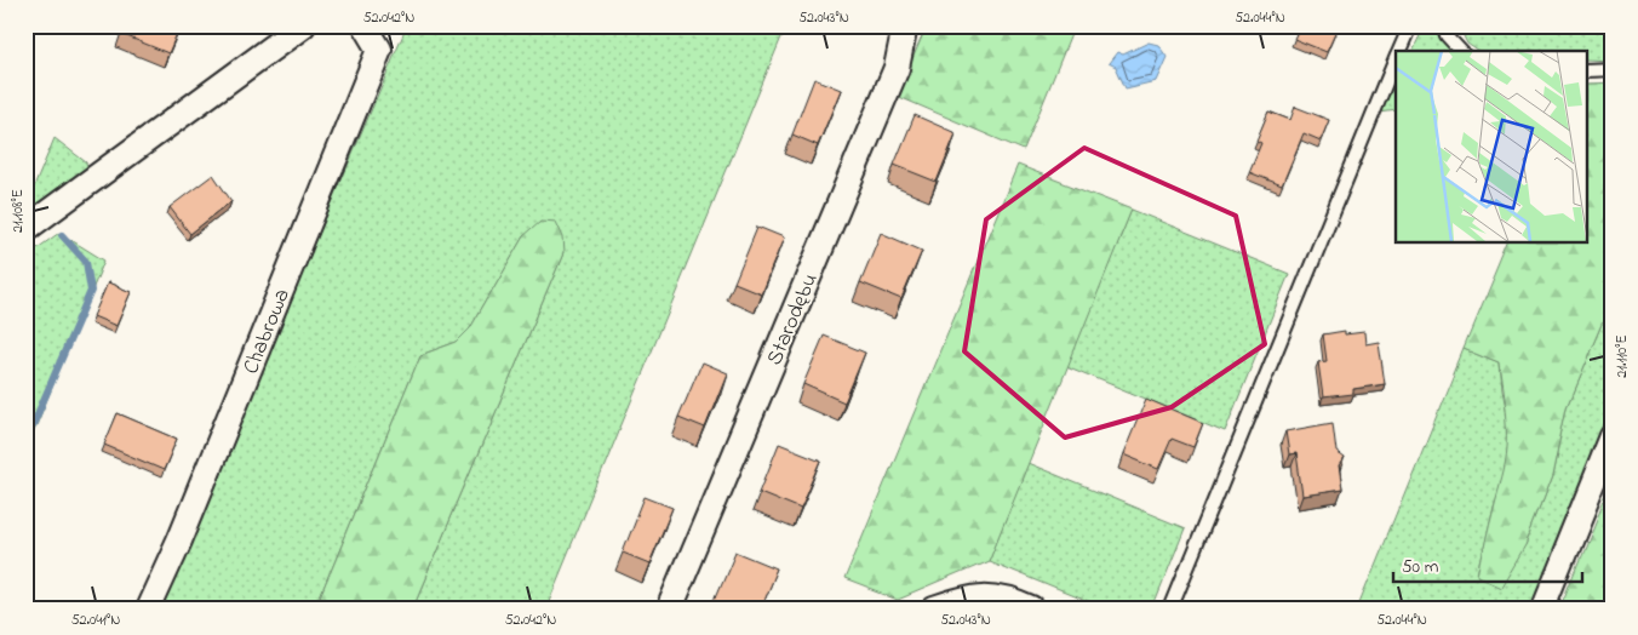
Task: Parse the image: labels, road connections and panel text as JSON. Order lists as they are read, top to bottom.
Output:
{
  "streets": {
    "street": ["Starodębu", "Chabrowa"]
  },
  "scale_bar": "50 m",
  "coordinates": [
    "52.042°N",
    "52.043°N",
    "52.044°N",
    "21.108°E",
    "21.110°E",
    "52.041°N"
  ]
}
